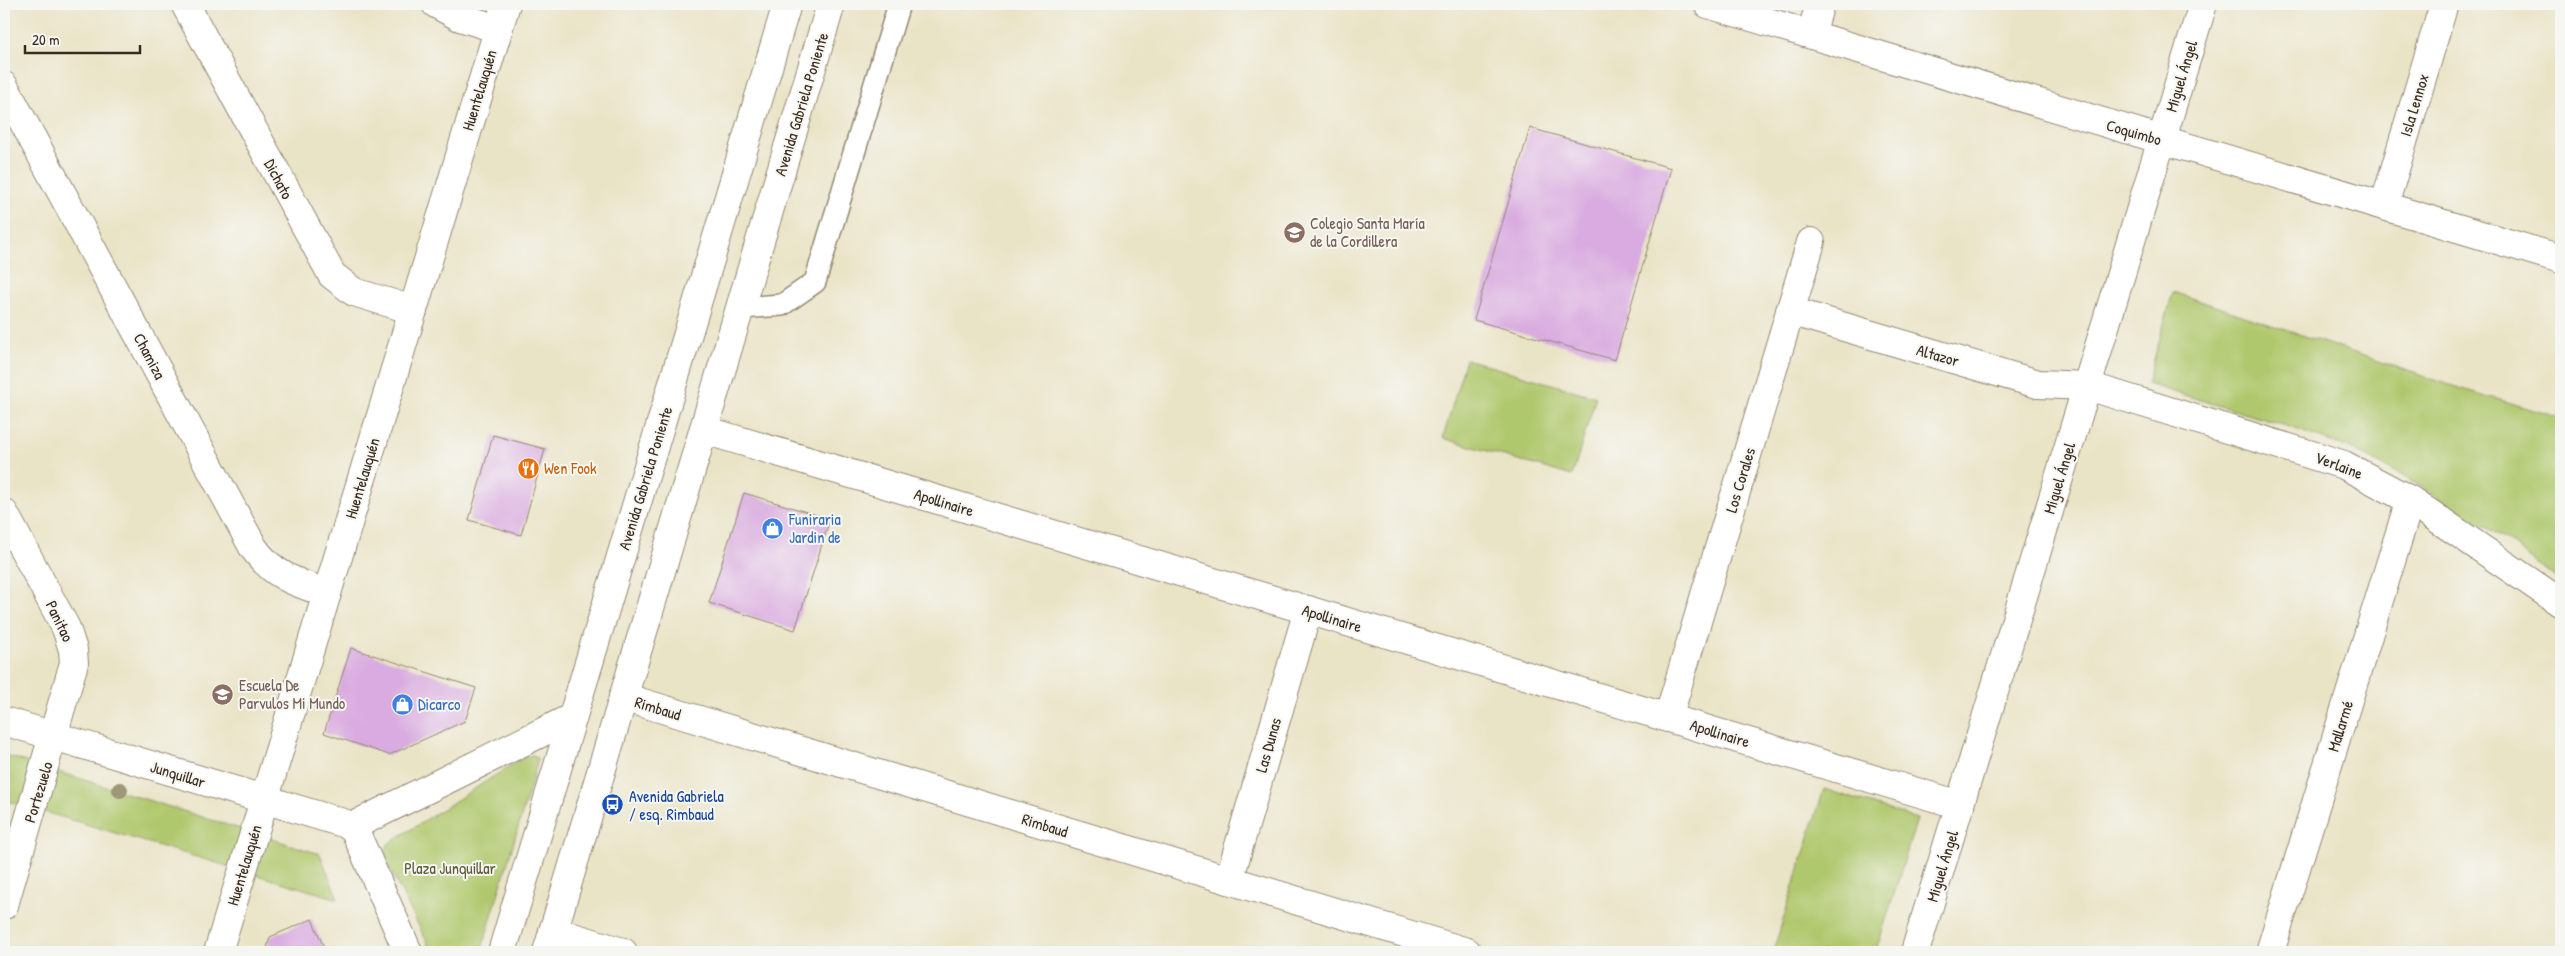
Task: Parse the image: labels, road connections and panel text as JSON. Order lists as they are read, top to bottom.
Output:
{
  "streets": {
    "street": [
      "Miguel Ángel",
      "Huentelauquén",
      "Avenida Gabriela Poniente",
      "Isla Lennox",
      "Coquimbo",
      "Dichato",
      "Altazor",
      "Chamiza",
      "Verlaine",
      "Los Corales",
      "Apollinaire",
      "Panitao",
      "Rimbaud",
      "Mallarmé",
      "Las Dunas",
      "Junquillar",
      "Portezuelo"
    ]
  },
  "crossings": [
    ["Miguel Ángel", "Coquimbo"],
    ["Miguel Ángel", "Altazor"],
    ["Miguel Ángel", "Verlaine"],
    ["Miguel Ángel", "Apollinaire"],
    ["Huentelauquén", "Dichato"],
    ["Huentelauquén", "Chamiza"],
    ["Huentelauquén", "Junquillar"],
    ["Avenida Gabriela Poniente", "Apollinaire"],
    ["Avenida Gabriela Poniente", "Rimbaud"],
    ["Isla Lennox", "Coquimbo"],
    ["Altazor", "Verlaine"],
    ["Altazor", "Los Corales"],
    ["Verlaine", "Mallarmé"],
    ["Los Corales", "Apollinaire"],
    ["Apollinaire", "Las Dunas"],
    ["Panitao", "Junquillar"],
    ["Panitao", "Portezuelo"],
    ["Rimbaud", "Las Dunas"],
    ["Junquillar", "Portezuelo"]
  ],
  "parks": ["Plaza Junquillar"],
  "places": {
    "school or university": ["Colegio Santa María de la Cordillera", "Escuela De Parvulos Mi Mundo"],
    "restaurant": ["Wen Fook"],
    "shop": ["Funiraria Jardin de", "Dicarco"],
    "bus stop": ["Avenida Gabriela / esq. Rimbaud"]
  },
  "scale_bar": "20 m"
}
